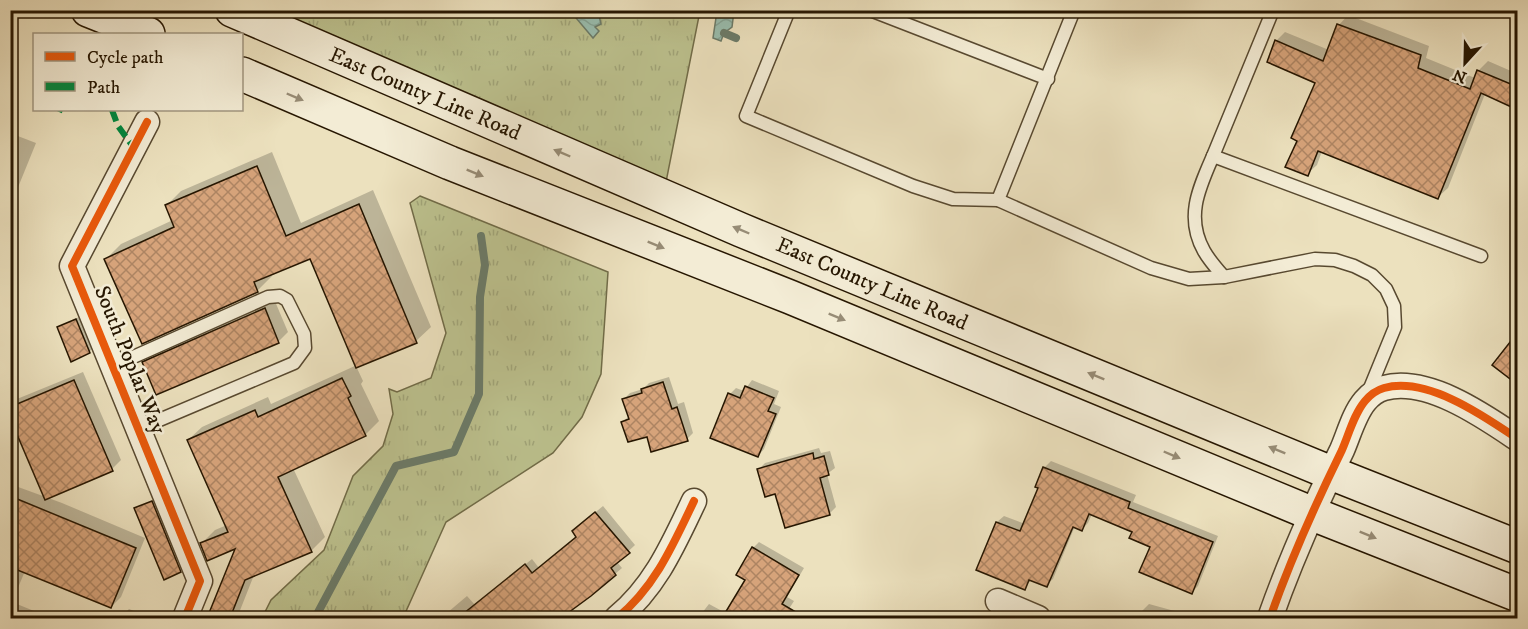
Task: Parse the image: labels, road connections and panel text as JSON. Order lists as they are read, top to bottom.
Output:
{
  "streets": {
    "main road": ["East County Line Road"],
    "street": ["South Poplar Way"]
  },
  "legend": ["Cycle path", "Path"],
  "north": "bottom"
}
